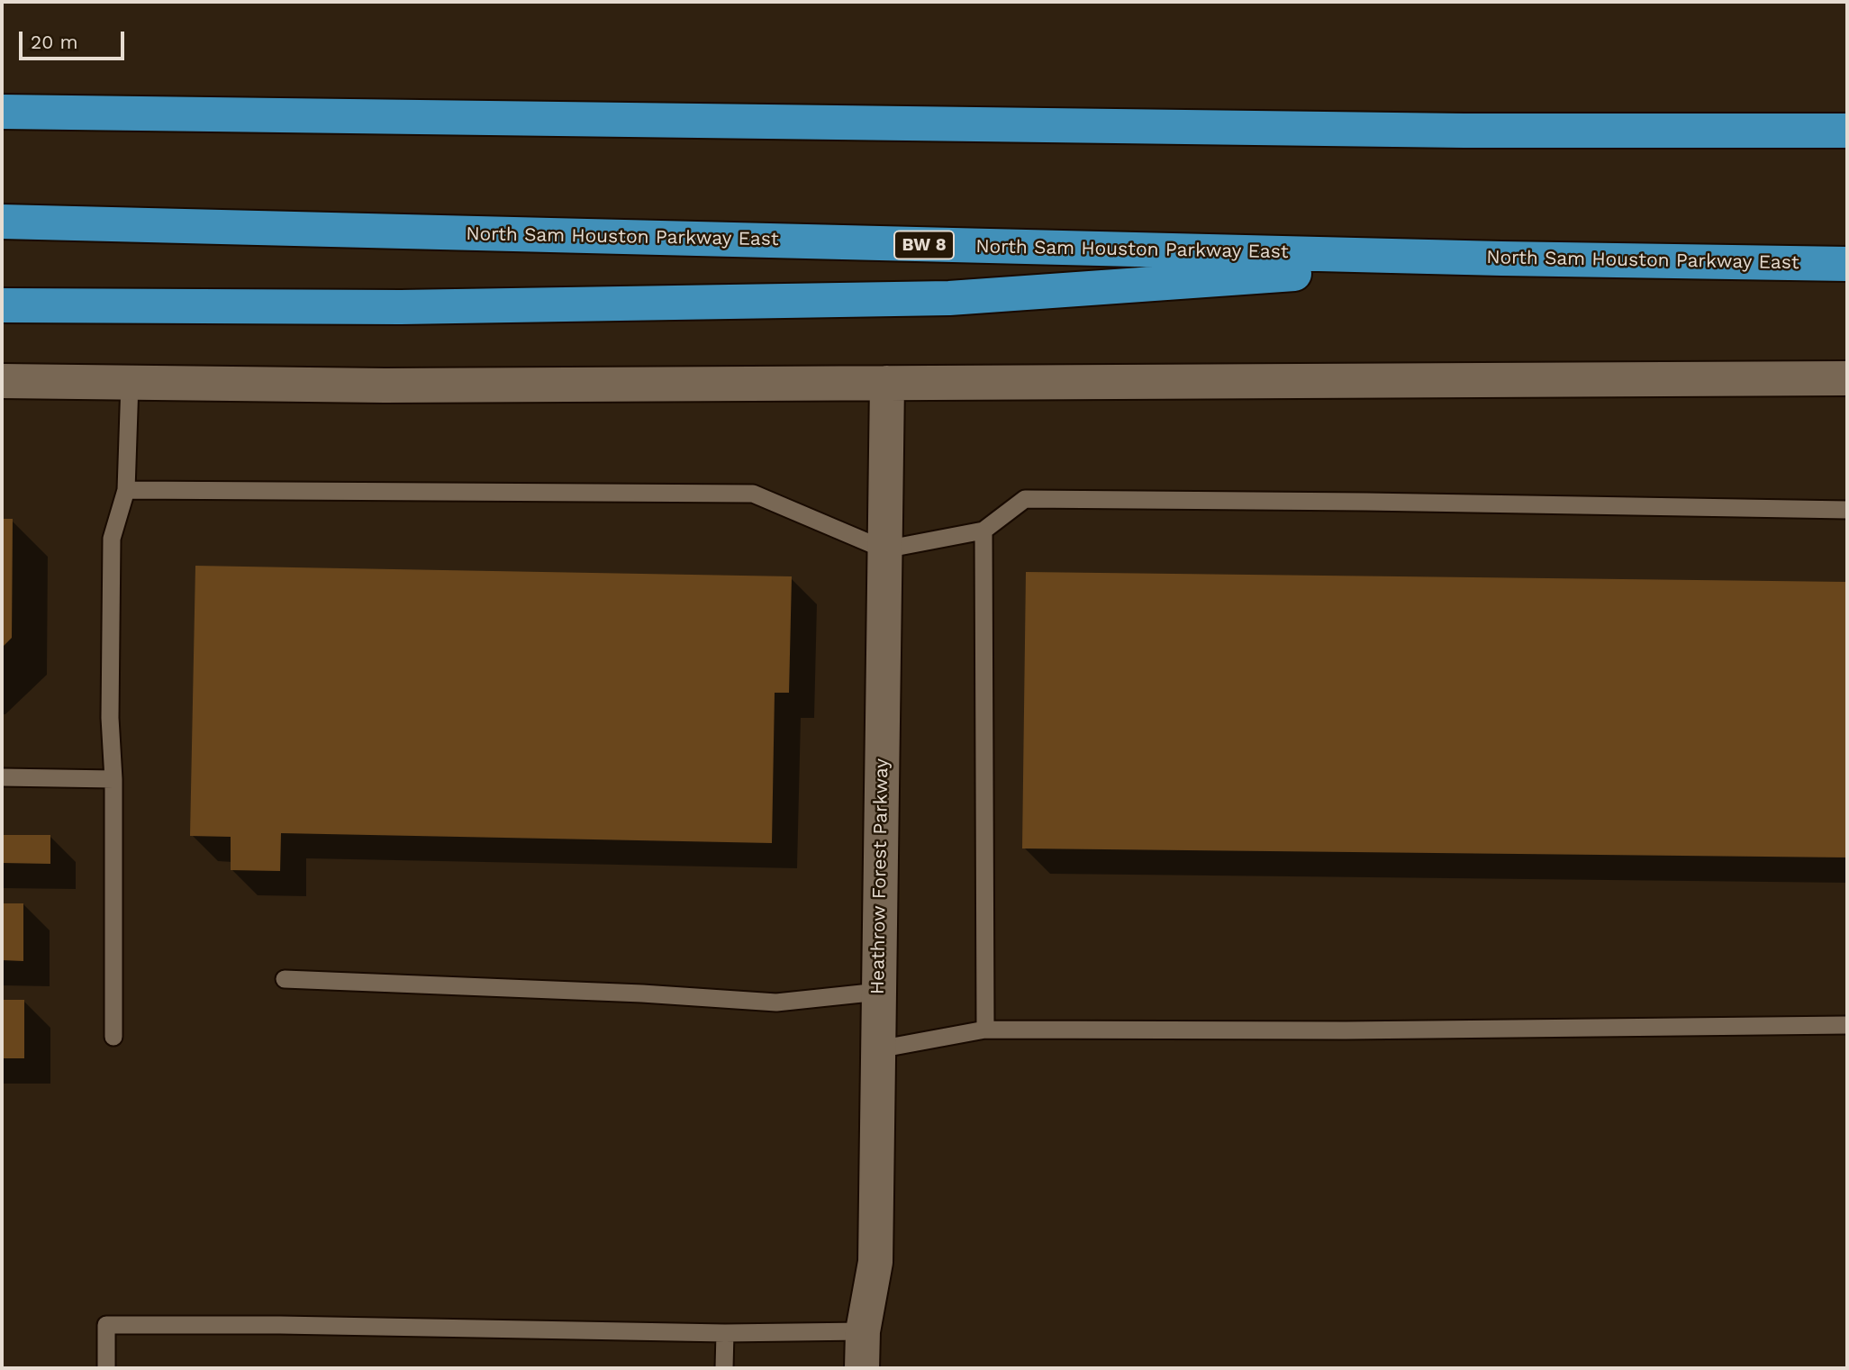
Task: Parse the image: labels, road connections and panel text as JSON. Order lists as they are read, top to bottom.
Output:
{
  "streets": {
    "highway": ["North Sam Houston Parkway East", "BW 8"],
    "main road": ["Heathrow Forest Parkway"]
  },
  "scale_bar": "20 m"
}
